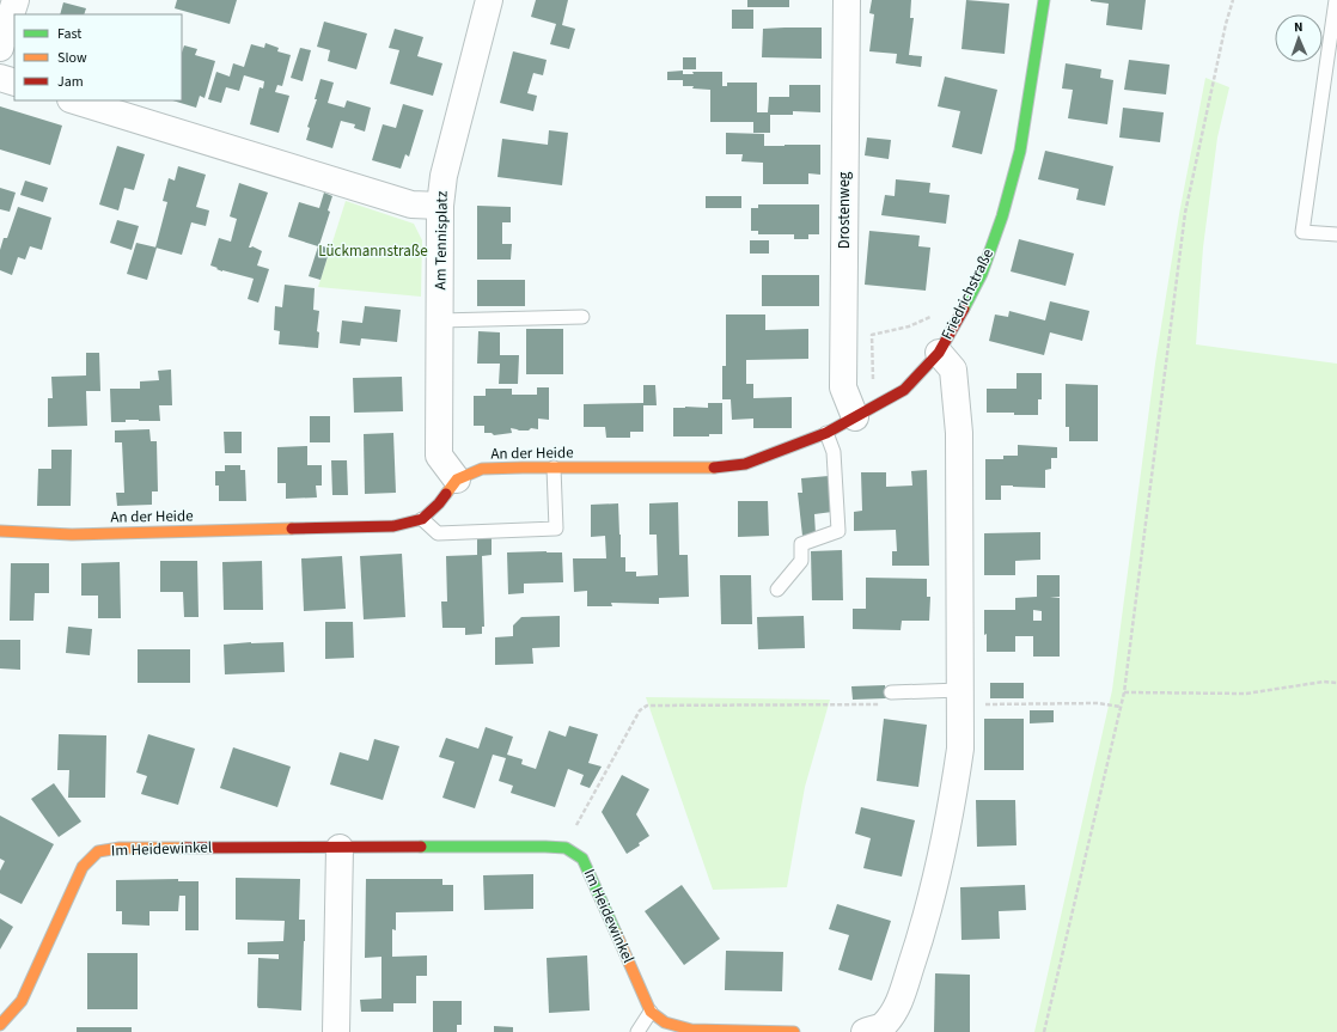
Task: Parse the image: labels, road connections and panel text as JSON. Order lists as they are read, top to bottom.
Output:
{
  "streets": {
    "street": [
      "Drostenweg",
      "Am Tennisplatz",
      "Friedrichstraße",
      "An der Heide",
      "Im Heidewinkel"
    ]
  },
  "crossings": [
    ["Drostenweg", "An der Heide"],
    ["Am Tennisplatz", "An der Heide"],
    ["Friedrichstraße", "An der Heide"]
  ],
  "parks": ["Lückmannstraße"],
  "legend": ["Fast", "Slow", "Jam"],
  "north": "top"
}
